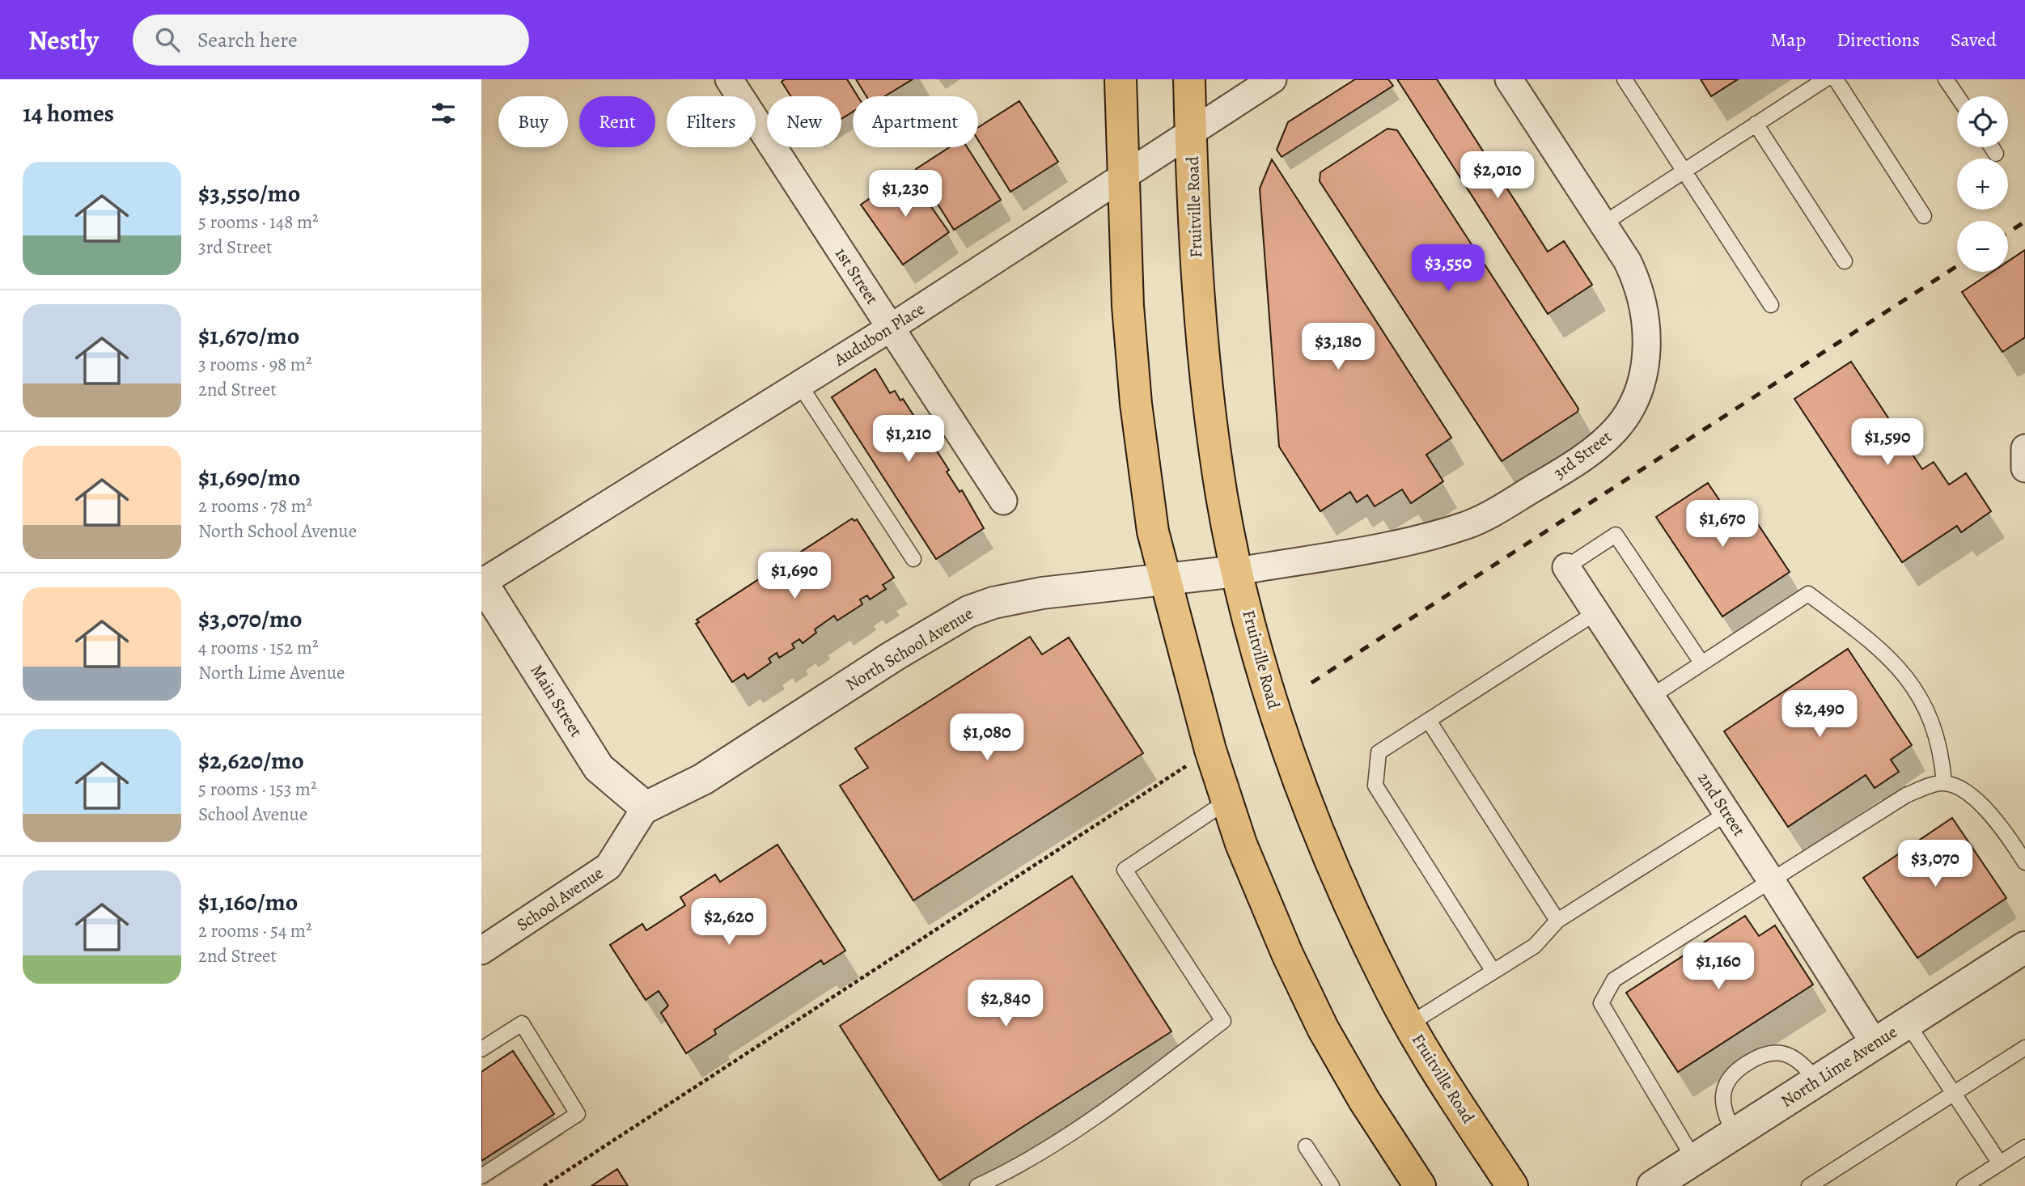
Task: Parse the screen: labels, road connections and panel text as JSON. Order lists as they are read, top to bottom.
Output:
{
  "streets": {
    "main road": ["Fruitville Road"],
    "street": [
      "1st Street",
      "Audubon Place",
      "3rd Street",
      "North School Avenue",
      "Main Street",
      "2nd Street",
      "School Avenue",
      "North Lime Avenue"
    ]
  },
  "crossings": [
    ["Fruitville Road", "Audubon Place"],
    ["Fruitville Road", "3rd Street"],
    ["Fruitville Road", "North School Avenue"],
    ["1st Street", "Audubon Place"],
    ["Audubon Place", "Main Street"],
    ["3rd Street", "North School Avenue"],
    ["North School Avenue", "Main Street"],
    ["North School Avenue", "School Avenue"],
    ["Main Street", "School Avenue"],
    ["2nd Street", "North Lime Avenue"]
  ],
  "page": {
    "header": "Nestly",
    "search": "Search here",
    "nav": ["Map", "Directions", "Saved"],
    "heading": "14 homes",
    "map_buttons": ["+", "−"],
    "chip": [
      "Buy",
      "Rent",
      "Filters",
      "New",
      "Apartment"
    ],
    "list": [
      {
        "name": "$3,550/mo",
        "note": "5 rooms · 148 m² · 3rd Street"
      },
      {
        "name": "$1,670/mo",
        "note": "3 rooms · 98 m² · 2nd Street"
      },
      {
        "name": "$1,690/mo",
        "note": "2 rooms · 78 m² · North School Avenue"
      },
      {
        "name": "$3,070/mo",
        "note": "4 rooms · 152 m² · North Lime Avenue"
      },
      {
        "name": "$2,620/mo",
        "note": "5 rooms · 153 m² · School Avenue"
      },
      {
        "name": "$1,160/mo",
        "note": "2 rooms · 54 m² · 2nd Street"
      }
    ],
    "price": [
      "$2,010",
      "$1,230",
      "$3,550",
      "$3,180",
      "$1,210",
      "$1,590",
      "$1,670",
      "$1,690",
      "$2,490",
      "$1,080",
      "$3,070",
      "$2,620",
      "$1,160",
      "$2,840"
    ]
  }
}
